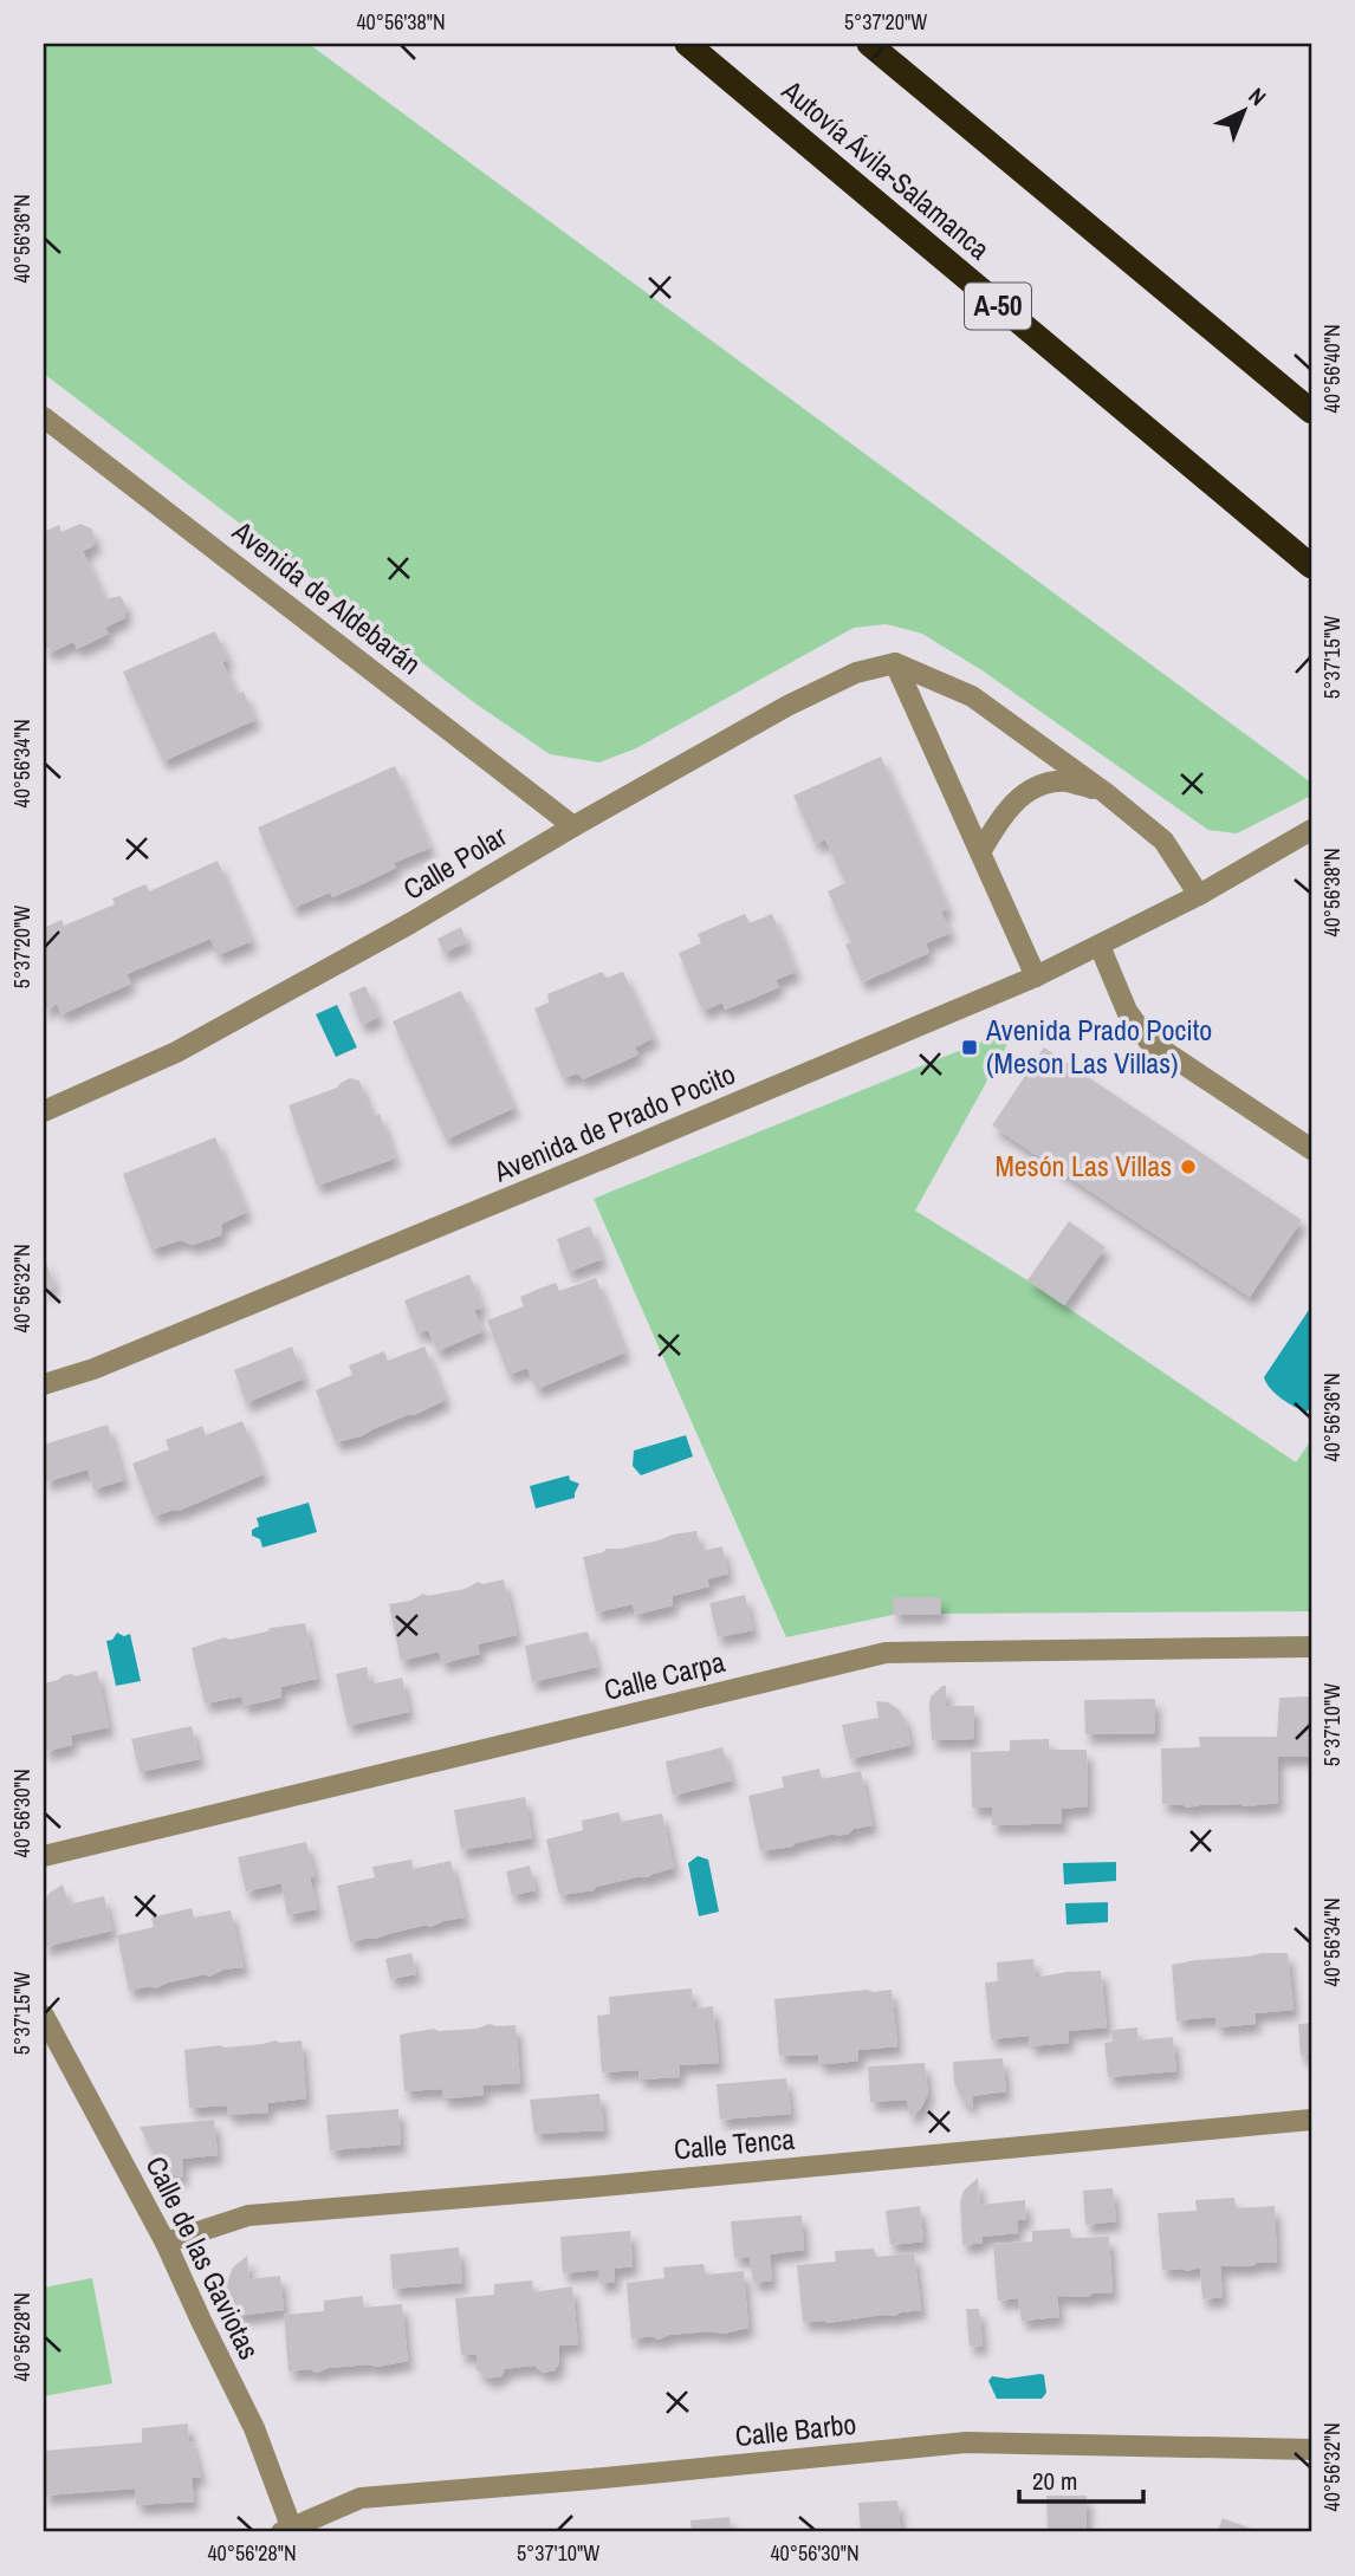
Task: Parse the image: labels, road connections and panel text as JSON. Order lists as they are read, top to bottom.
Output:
{
  "streets": {
    "highway": ["Autovía Ávila-Salamanca", "A-50"],
    "street": [
      "Avenida de Aldebarán",
      "Calle Polar",
      "Avenida de Prado Pocito",
      "Calle Carpa",
      "Calle Tenca",
      "Calle de las Gaviotas",
      "Calle Barbo"
    ]
  },
  "crossings": [
    ["Avenida de Aldebarán", "Calle Polar"],
    ["Calle Tenca", "Calle de las Gaviotas"],
    ["Calle de las Gaviotas", "Calle Barbo"]
  ],
  "places": {
    "transit": ["Avenida Prado Pocito (Meson Las Villas)"],
    "other": ["Mesón Las Villas"]
  },
  "scale_bar": "20 m",
  "north": "top right",
  "coordinates": [
    "40°56'38\"N",
    "5°37'20\"W",
    "40°56'36\"N",
    "40°56'40\"N",
    "5°37'15\"W",
    "40°56'34\"N",
    "40°56'32\"N",
    "5°37'10\"W",
    "40°56'30\"N",
    "40°56'28\"N"
  ]
}
